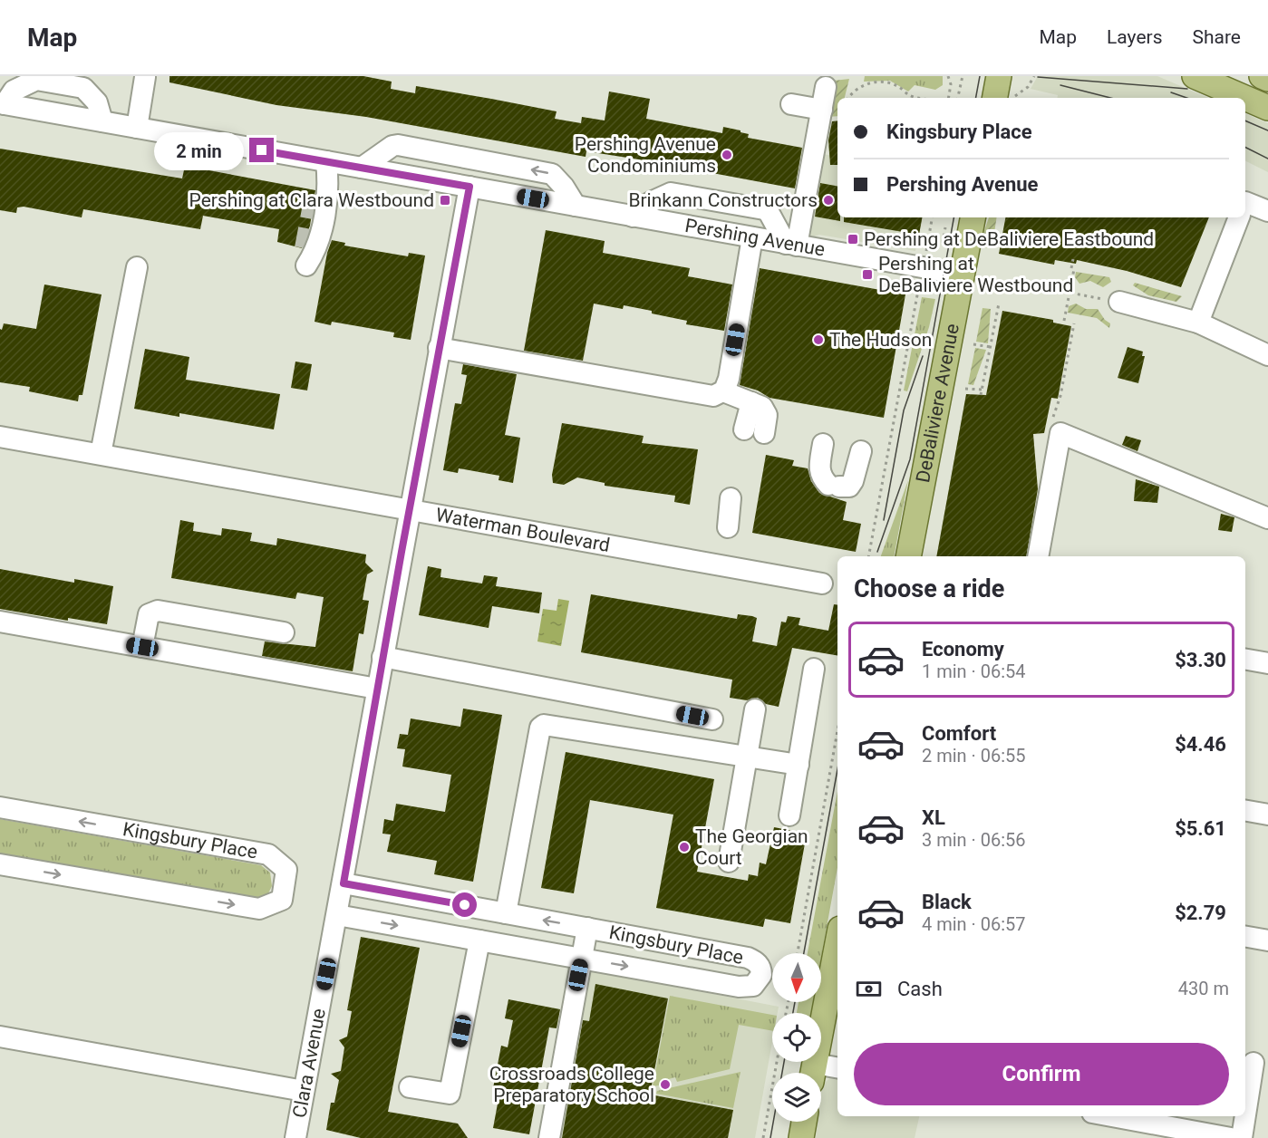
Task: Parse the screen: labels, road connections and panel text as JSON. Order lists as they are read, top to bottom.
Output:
{
  "streets": {
    "main road": ["DeBaliviere Avenue"],
    "street": [
      "Pershing Avenue",
      "Waterman Boulevard",
      "Kingsbury Place",
      "Clara Avenue"
    ]
  },
  "crossings": [
    ["Pershing Avenue", "DeBaliviere Avenue"],
    ["Pershing Avenue", "Clara Avenue"],
    ["Waterman Boulevard", "Clara Avenue"],
    ["Kingsbury Place", "Clara Avenue"]
  ],
  "places": {
    "other": [
      "Pershing Avenue Condominiums",
      "Brinkann Constructors",
      "The Hudson",
      "The Georgian Court",
      "Crossroads College Preparatory School"
    ],
    "transit": ["Pershing at Clara Westbound", "Pershing at DeBaliviere Eastbound", "Pershing at DeBaliviere Westbound"]
  },
  "north": "bottom",
  "page": {
    "header": "Map",
    "nav": ["Map", "Layers", "Share"],
    "banner": ["Kingsbury Place", "Pershing Avenue"],
    "bubble": "2 min",
    "heading": "Choose a ride",
    "list": [
      {
        "name": "Economy",
        "note": "1 min · 06:54",
        "value": "$3.30"
      },
      {
        "name": "Comfort",
        "note": "2 min · 06:55",
        "value": "$4.46"
      },
      {
        "name": "XL",
        "note": "3 min · 06:56",
        "value": "$5.61"
      },
      {
        "name": "Black",
        "note": "4 min · 06:57",
        "value": "$2.79"
      }
    ],
    "pay": ["Cash", "430 m"],
    "buttons": "Confirm"
  }
}
